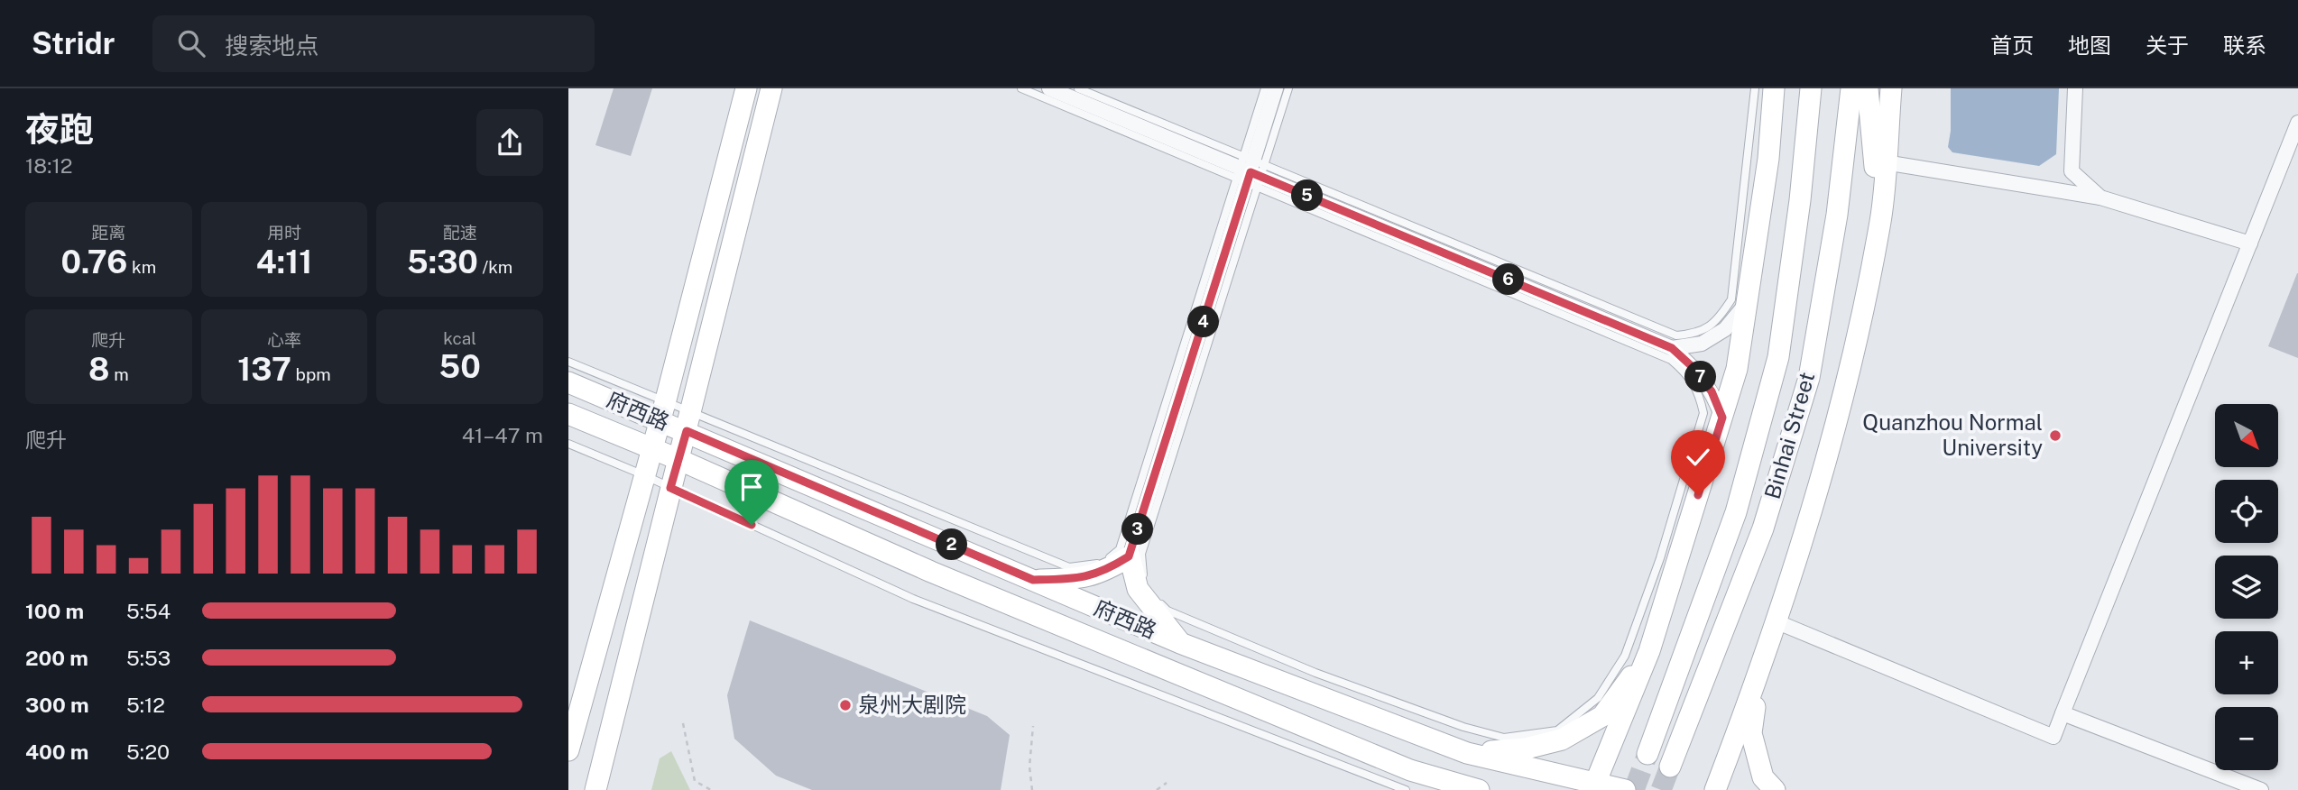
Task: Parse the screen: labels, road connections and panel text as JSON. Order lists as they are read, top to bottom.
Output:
{
  "streets": {
    "street": ["府西路", "Binhai Street"]
  },
  "places": ["Quanzhou Normal University", "泉州大剧院"],
  "north": "bottom right",
  "page": {
    "header": "Stridr",
    "search": "搜索地点",
    "nav": [
      "首页",
      "地图",
      "关于",
      "联系"
    ],
    "heading": ["夜跑", "18:12"],
    "pins": [
      "5",
      "6",
      "4",
      "7",
      "3",
      "2"
    ],
    "stats": [
      ["距离", "0.76 km"],
      ["用时", "4:11"],
      ["配速", "5:30 /km"],
      ["爬升", "8 m"],
      ["心率", "137 bpm"],
      ["kcal", "50"]
    ],
    "map_buttons": ["+", "−"],
    "chart": ["爬升", "41–47 m"],
    "list": [
      {
        "name": "100 m",
        "note": "5:54"
      },
      {
        "name": "200 m",
        "note": "5:53"
      },
      {
        "name": "300 m",
        "note": "5:12"
      },
      {
        "name": "400 m",
        "note": "5:20"
      }
    ]
  }
}
